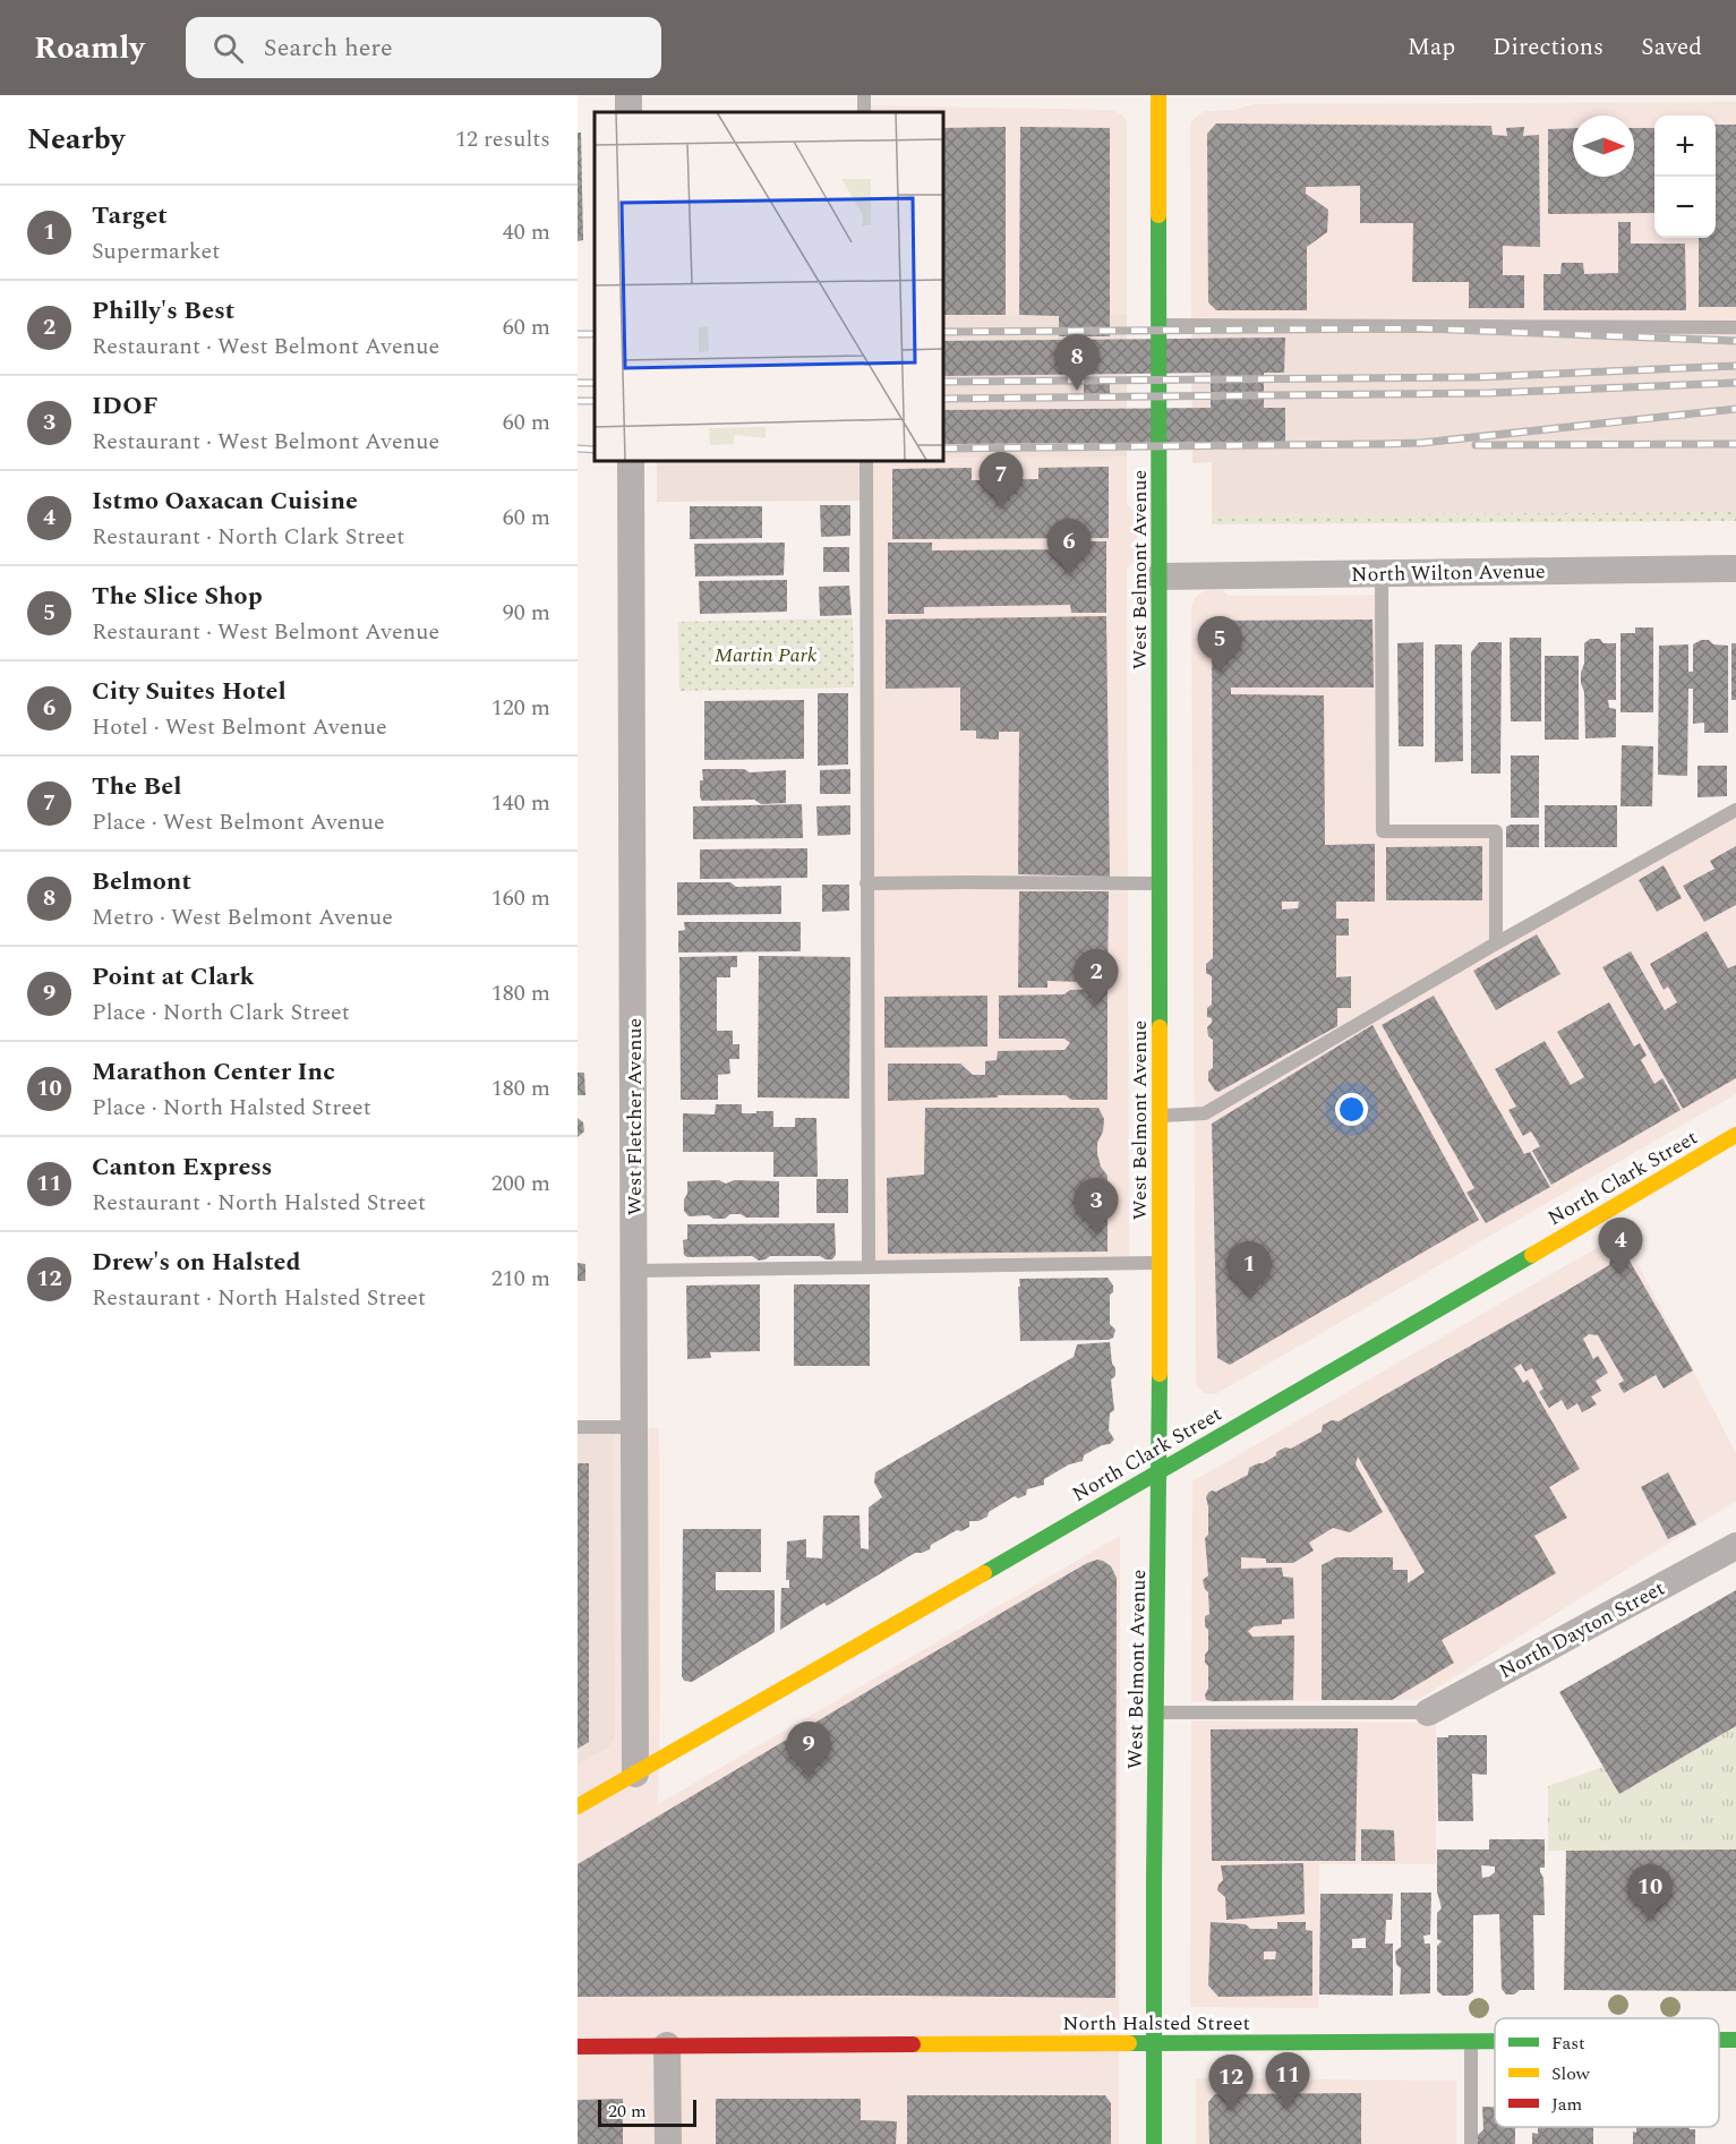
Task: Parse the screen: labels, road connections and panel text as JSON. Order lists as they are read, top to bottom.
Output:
{
  "streets": {
    "main road": ["West Belmont Avenue", "North Clark Street", "North Halsted Street"],
    "street": ["North Wilton Avenue", "West Fletcher Avenue", "North Dayton Street"]
  },
  "crossings": [
    ["West Belmont Avenue", "North Wilton Avenue"],
    ["West Belmont Avenue", "North Clark Street"],
    ["West Belmont Avenue", "North Halsted Street"],
    ["West Fletcher Avenue", "North Clark Street"]
  ],
  "parks": ["Martin Park"],
  "legend": ["Fast", "Slow", "Jam"],
  "scale_bar": "20 m",
  "north": "right",
  "page": {
    "header": "Roamly",
    "search": "Search here",
    "nav": ["Map", "Directions", "Saved"],
    "heading": ["Nearby", "12 results"],
    "map_buttons": ["+", "−"],
    "list": [
      {
        "mark": "1",
        "name": "Target",
        "note": "Supermarket",
        "value": "40 m"
      },
      {
        "mark": "2",
        "name": "Philly's Best",
        "note": "Restaurant · West Belmont Avenue",
        "value": "60 m"
      },
      {
        "mark": "3",
        "name": "IDOF",
        "note": "Restaurant · West Belmont Avenue",
        "value": "60 m"
      },
      {
        "mark": "4",
        "name": "Istmo Oaxacan Cuisine",
        "note": "Restaurant · North Clark Street",
        "value": "60 m"
      },
      {
        "mark": "5",
        "name": "The Slice Shop",
        "note": "Restaurant · West Belmont Avenue",
        "value": "90 m"
      },
      {
        "mark": "6",
        "name": "City Suites Hotel",
        "note": "Hotel · West Belmont Avenue",
        "value": "120 m"
      },
      {
        "mark": "7",
        "name": "The Bel",
        "note": "Place · West Belmont Avenue",
        "value": "140 m"
      },
      {
        "mark": "8",
        "name": "Belmont",
        "note": "Metro · West Belmont Avenue",
        "value": "160 m"
      },
      {
        "mark": "9",
        "name": "Point at Clark",
        "note": "Place · North Clark Street",
        "value": "180 m"
      },
      {
        "mark": "10",
        "name": "Marathon Center Inc",
        "note": "Place · North Halsted Street",
        "value": "180 m"
      },
      {
        "mark": "11",
        "name": "Canton Express",
        "note": "Restaurant · North Halsted Street",
        "value": "200 m"
      },
      {
        "mark": "12",
        "name": "Drew's on Halsted",
        "note": "Restaurant · North Halsted Street",
        "value": "210 m"
      }
    ],
    "pins": [
      "8",
      "7",
      "6",
      "5",
      "2",
      "3",
      "4",
      "1",
      "9",
      "10",
      "11",
      "12"
    ],
    "scale": "20 m"
  }
}
